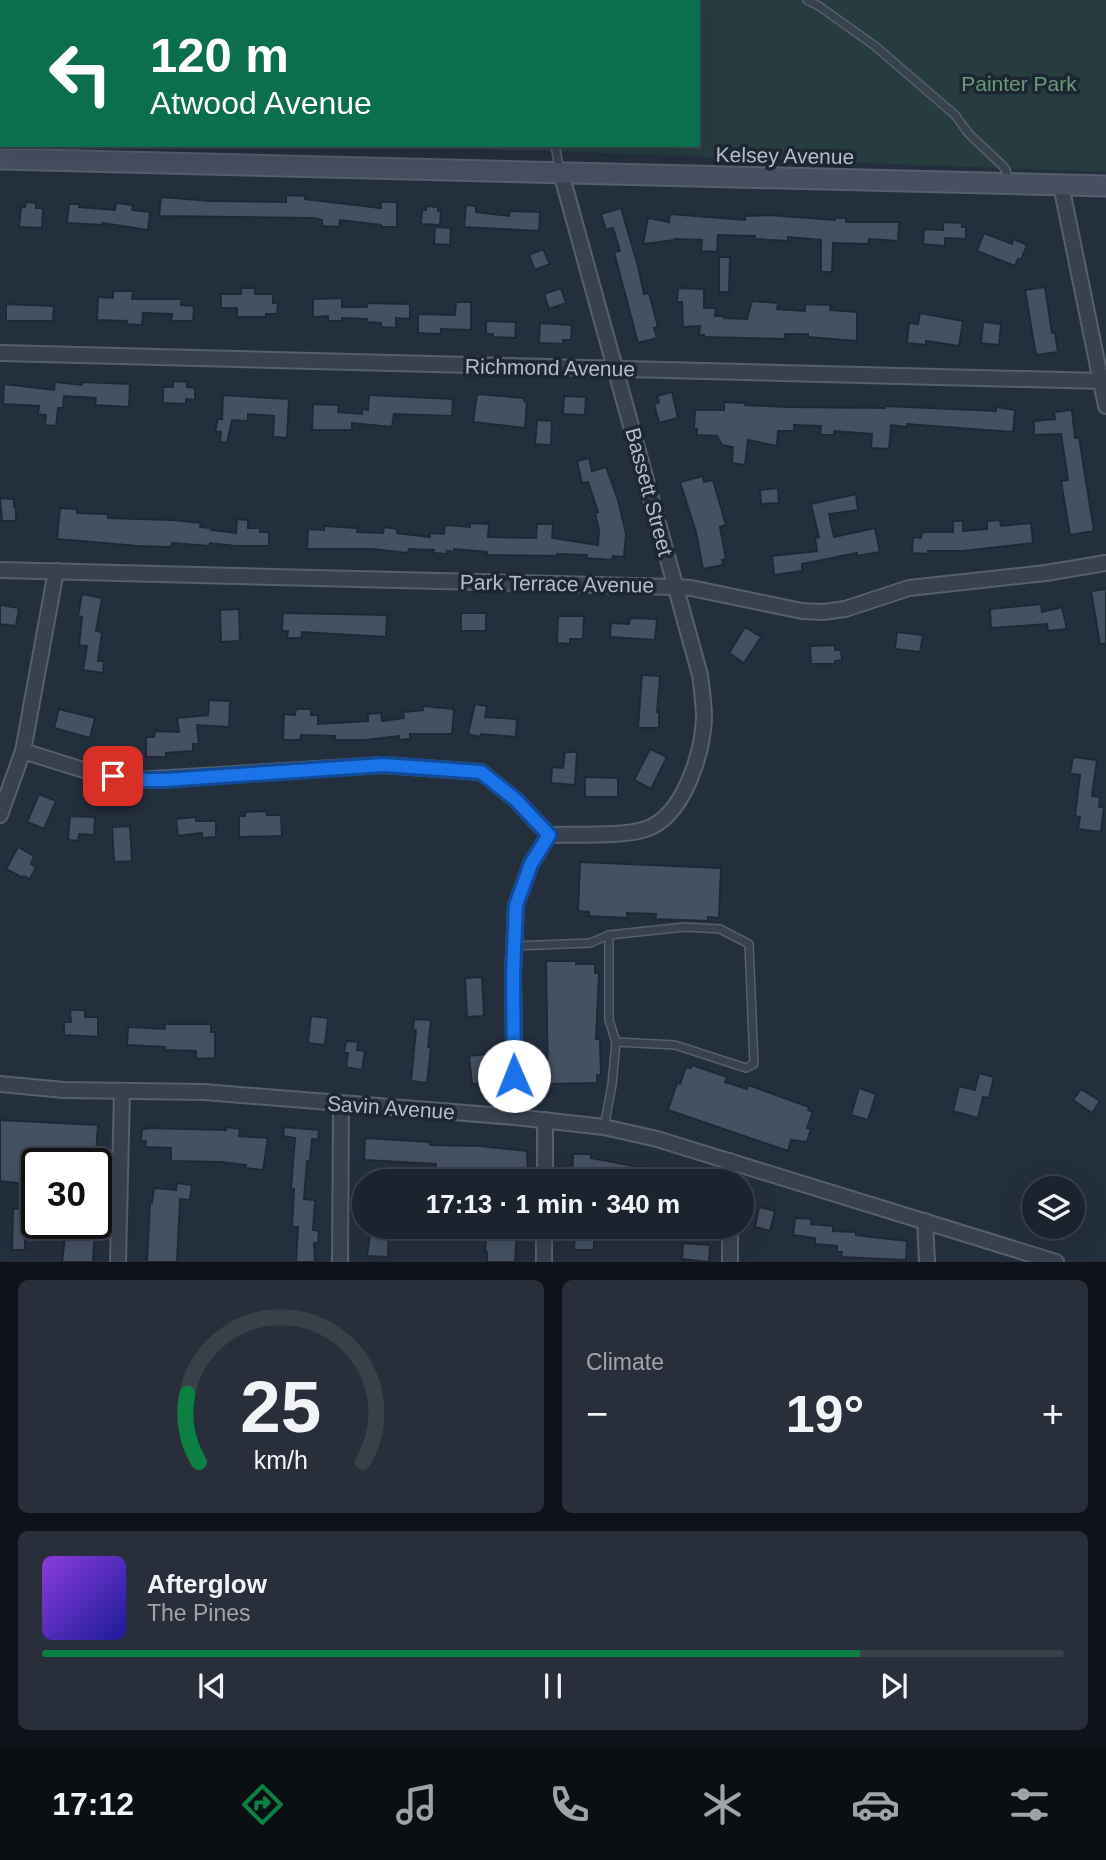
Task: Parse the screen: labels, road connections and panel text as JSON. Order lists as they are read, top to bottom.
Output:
{
  "streets": {
    "street": [
      "Kelsey Avenue",
      "Richmond Avenue",
      "Bassett Street",
      "Park Terrace Avenue",
      "Savin Avenue"
    ]
  },
  "crossings": [
    ["Kelsey Avenue", "Bassett Street"],
    ["Richmond Avenue", "Bassett Street"],
    ["Bassett Street", "Park Terrace Avenue"]
  ],
  "parks": ["Painter Park"],
  "page": {
    "turn": ["120 m", "Atwood Avenue"],
    "limit": "30",
    "trip": "17:13 · 1 min · 340 m",
    "tile": "Climate",
    "heat": ["−", "19°", "+"],
    "song": ["Afterglow", "The Pines"],
    "tabs": "17:12",
    "gauge": ["25", "km/h"]
  }
}
